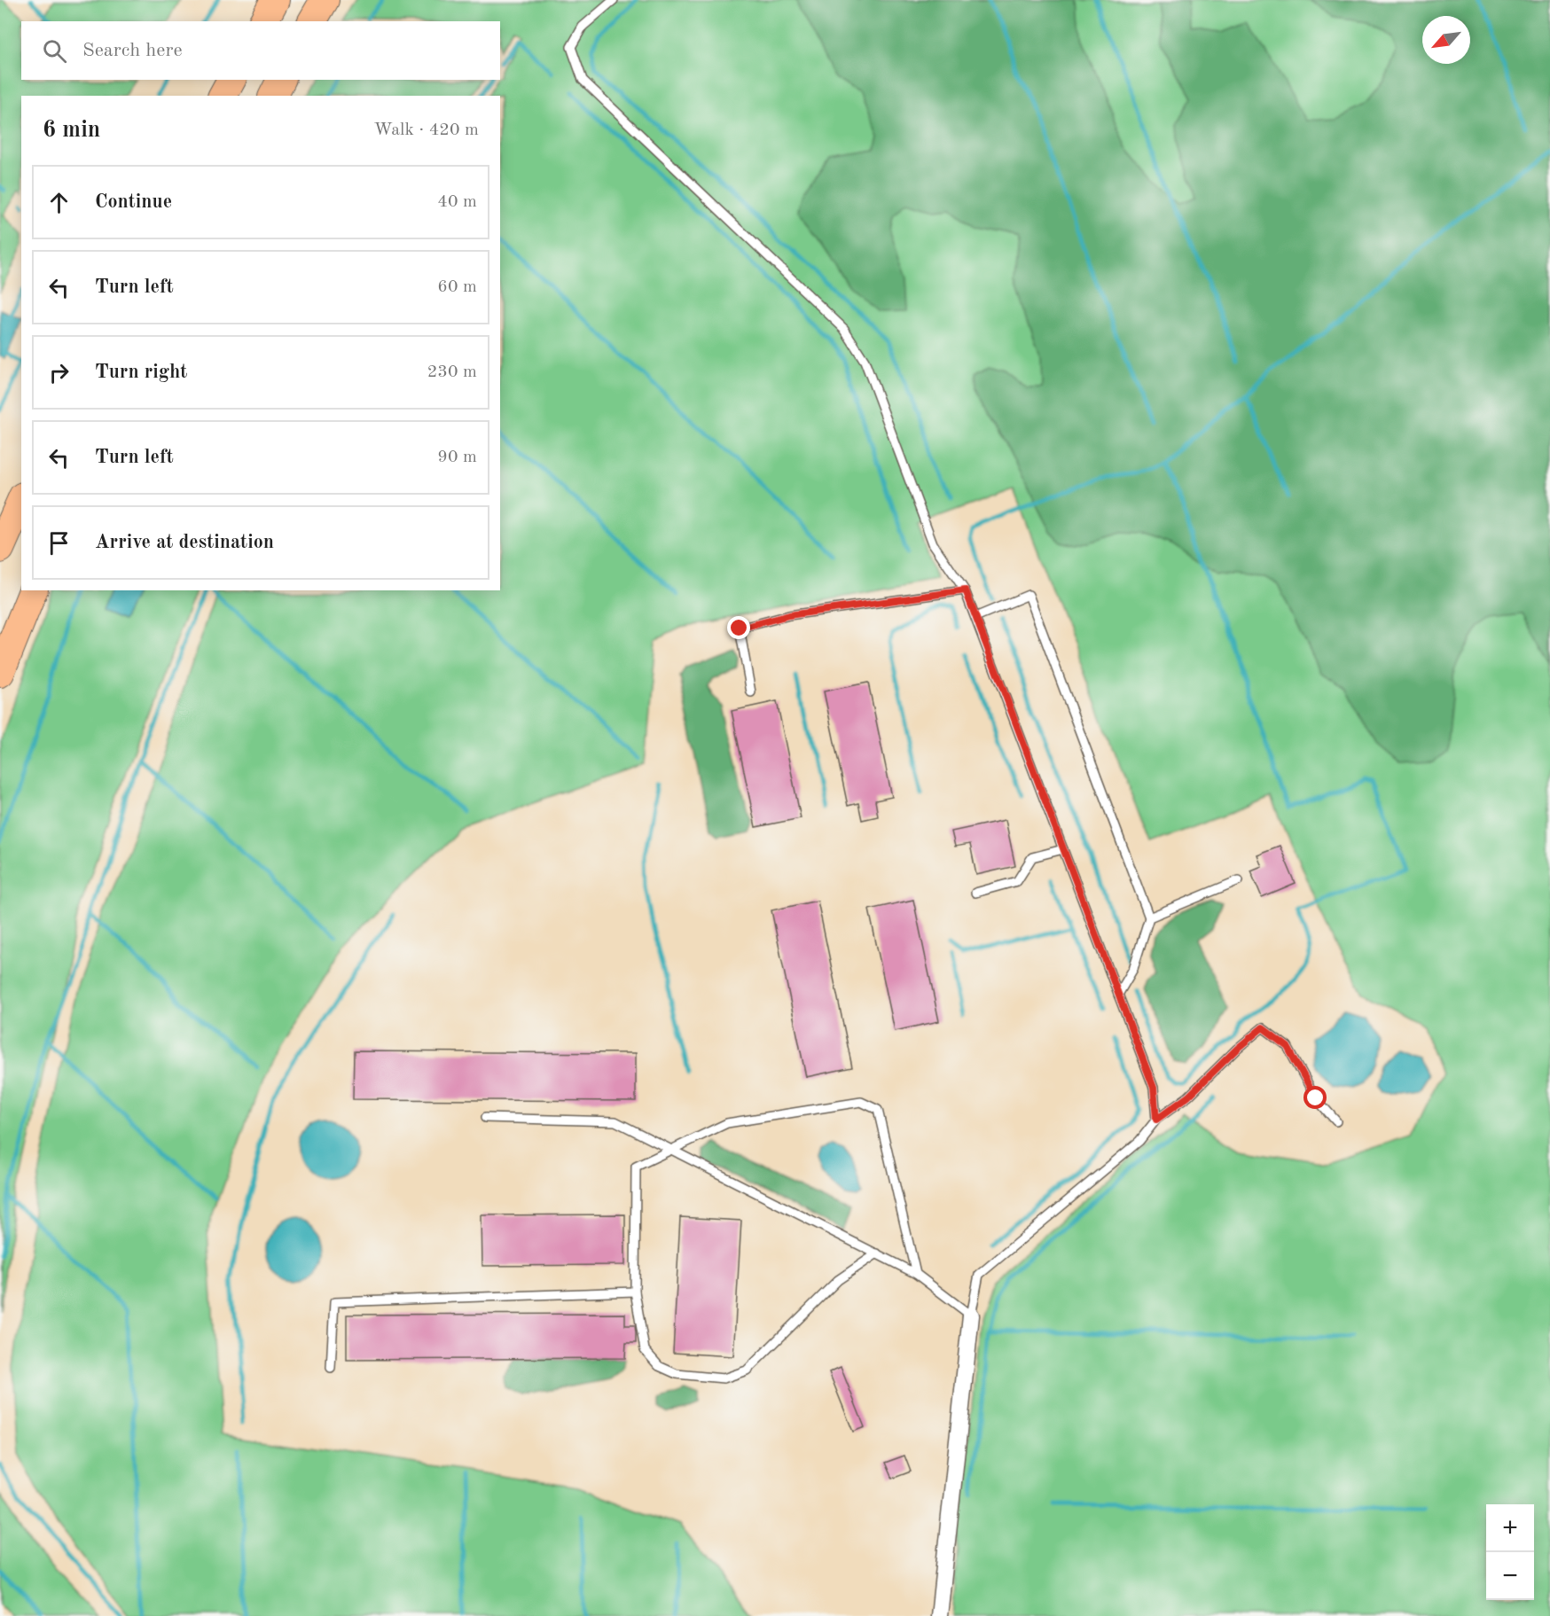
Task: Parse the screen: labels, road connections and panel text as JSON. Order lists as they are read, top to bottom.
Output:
{
  "north": "bottom left",
  "page": {
    "search": "Search here",
    "heading": ["6 min", "Walk · 420 m"],
    "list": [
      ["Continue", "40 m"],
      ["Turn left", "60 m"],
      ["Turn right", "230 m"],
      ["Turn left", "90 m"],
      "Arrive at destination"
    ],
    "map_buttons": ["+", "−"]
  }
}
